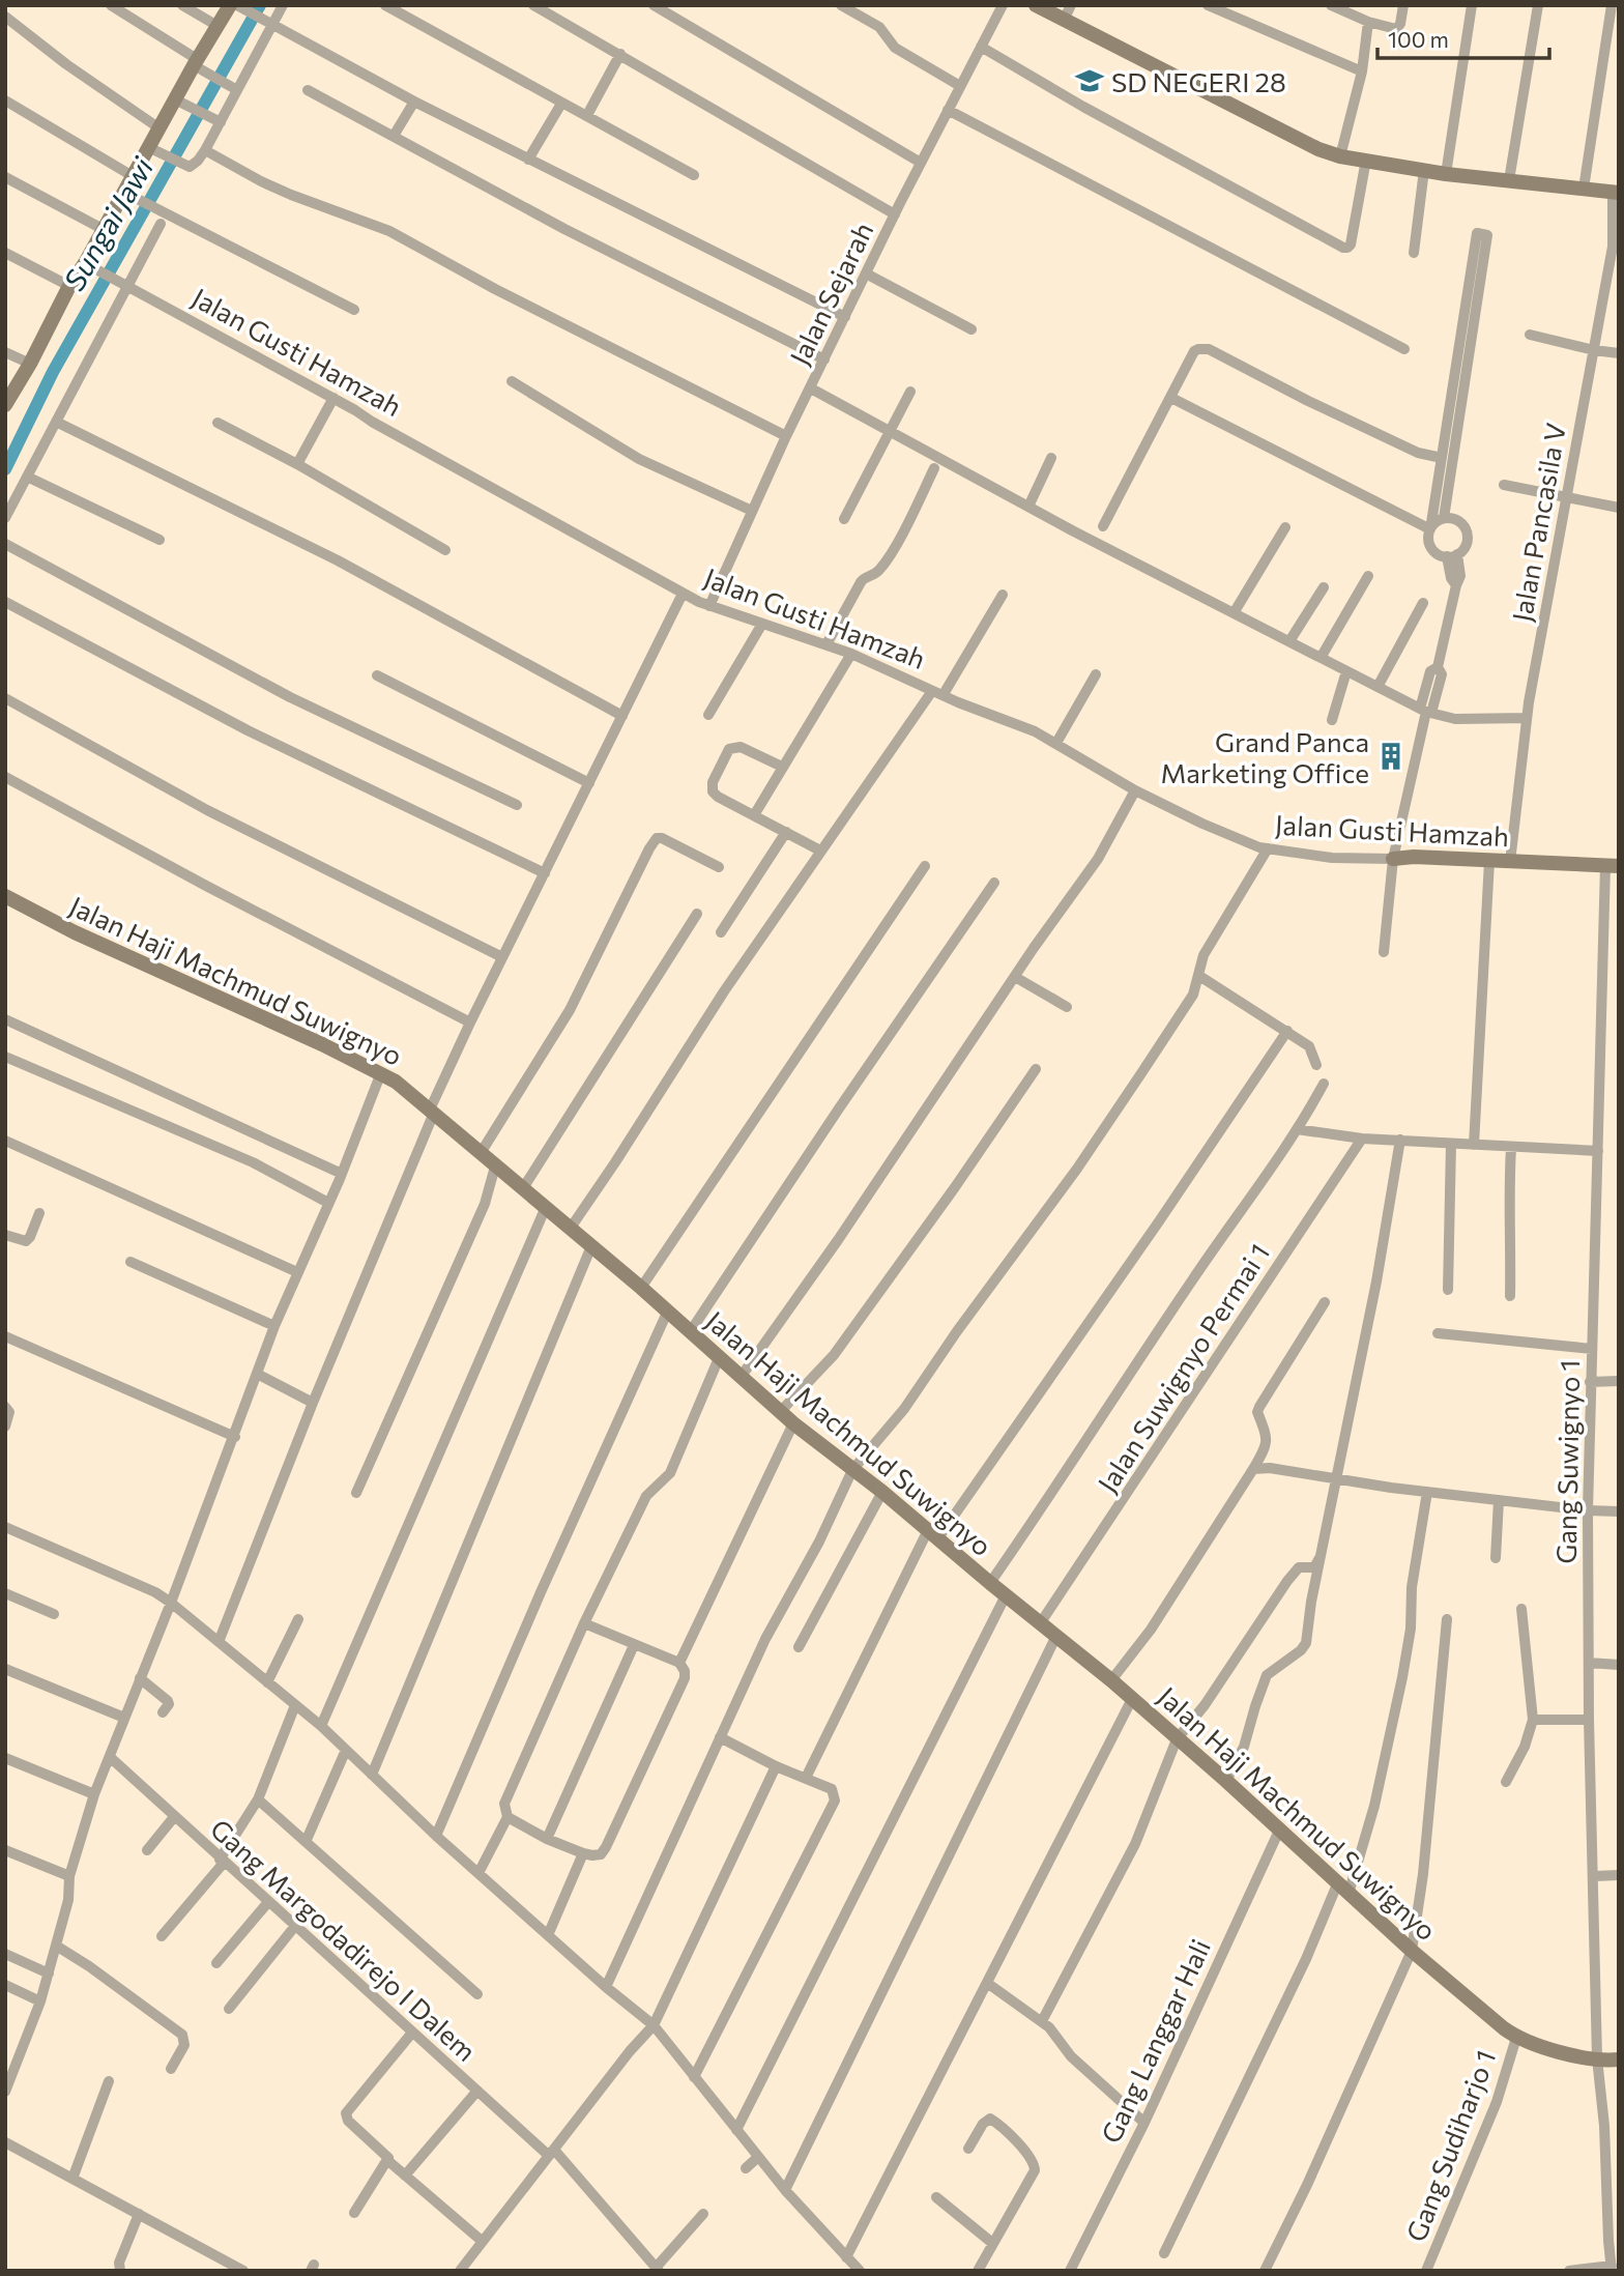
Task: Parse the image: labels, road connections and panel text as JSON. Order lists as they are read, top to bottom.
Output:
{
  "streets": {
    "street": [
      "Jalan Sejarah",
      "Jalan Gusti Hamzah",
      "Jalan Pancasila V",
      "Jalan Haji Machmud Suwignyo",
      "Jalan Suwignyo Permai 1",
      "Gang Suwignyo 1",
      "Gang Margodadirejo I Dalem",
      "Gang Langgar Hali",
      "Gang Sudiharjo 1"
    ]
  },
  "crossings": [
    ["Jalan Sejarah", "Jalan Gusti Hamzah"],
    ["Jalan Gusti Hamzah", "Jalan Pancasila V"],
    ["Jalan Gusti Hamzah", "Gang Suwignyo 1"],
    ["Jalan Haji Machmud Suwignyo", "Jalan Suwignyo Permai 1"],
    ["Jalan Haji Machmud Suwignyo", "Gang Suwignyo 1"],
    ["Jalan Haji Machmud Suwignyo", "Gang Langgar Hali"],
    ["Jalan Haji Machmud Suwignyo", "Gang Sudiharjo 1"]
  ],
  "water": ["Sungai Jawi"],
  "places": {
    "school or university": ["SD NEGERI 28"],
    "building": ["Grand Panca Marketing Office"]
  },
  "scale_bar": "100 m"
}
